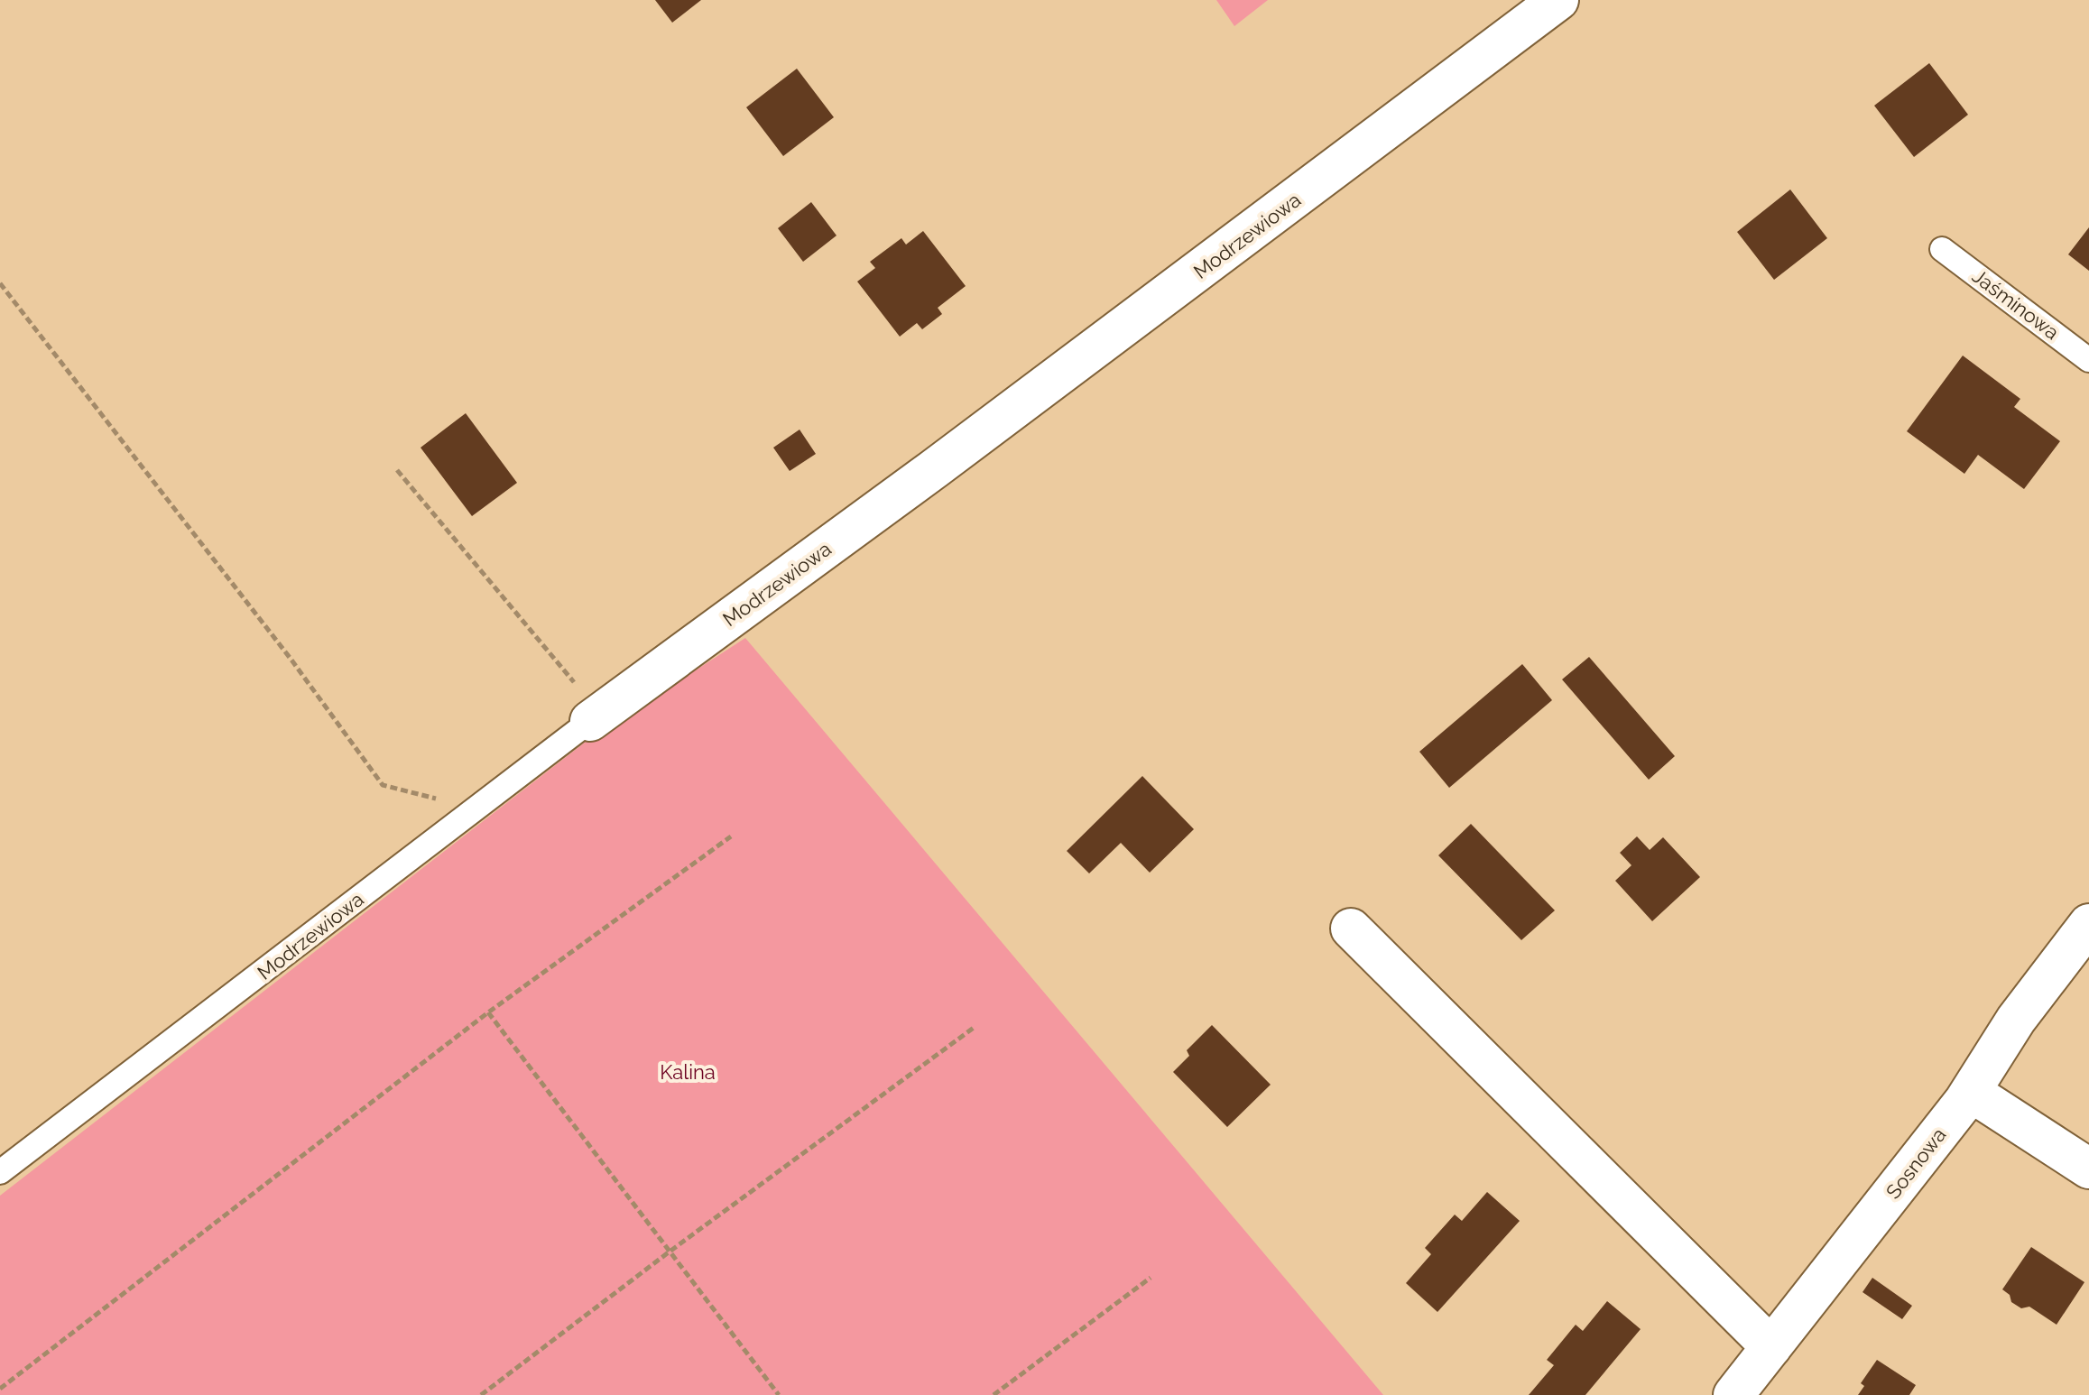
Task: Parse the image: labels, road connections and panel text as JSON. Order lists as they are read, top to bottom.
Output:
{
  "streets": {
    "street": ["Modrzewiowa", "Sosnowa"],
    "lane": ["Jaśminowa"]
  },
  "parks": ["Kalina"]
}
